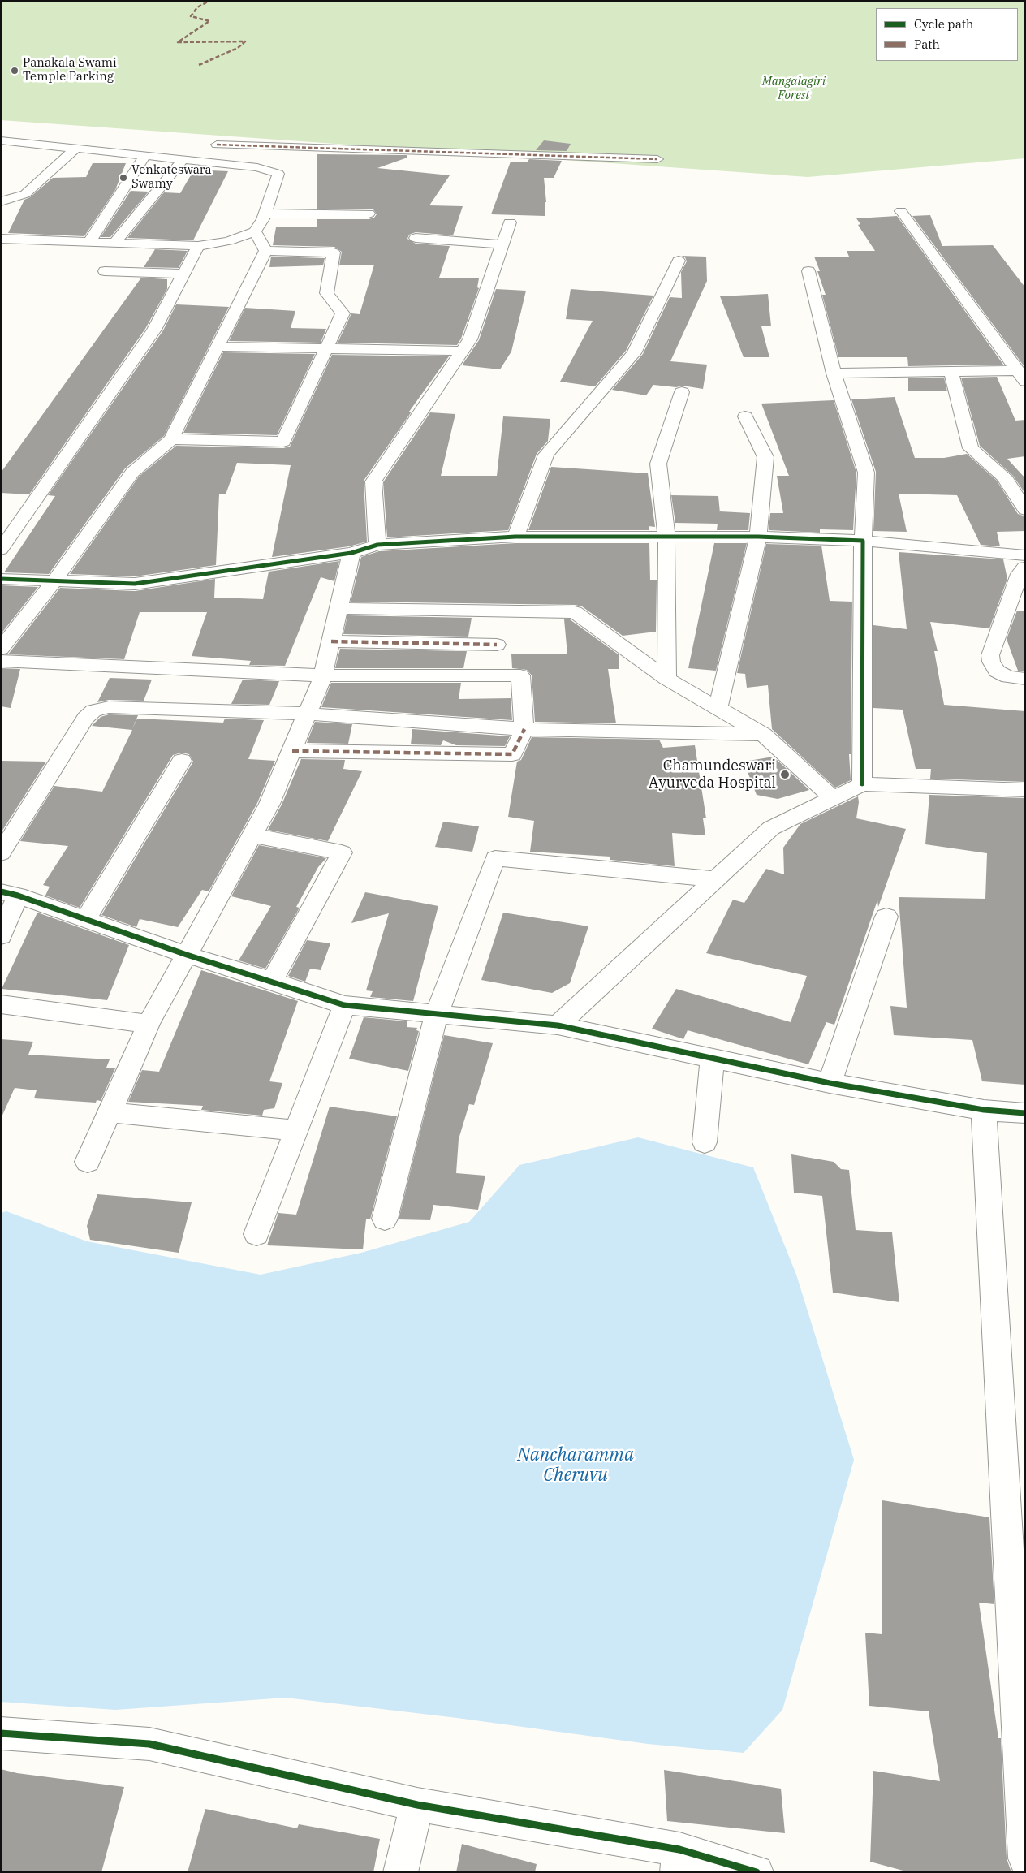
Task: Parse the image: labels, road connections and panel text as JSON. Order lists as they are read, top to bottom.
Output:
{
  "water": ["Nancharamma Cheruvu"],
  "parks": ["Mangalagiri Forest"],
  "places": ["Panakala Swami Temple Parking", "Venkateswara Swamy", "Chamundeswari Ayurveda Hospital"],
  "legend": ["Cycle path", "Path"]
}
